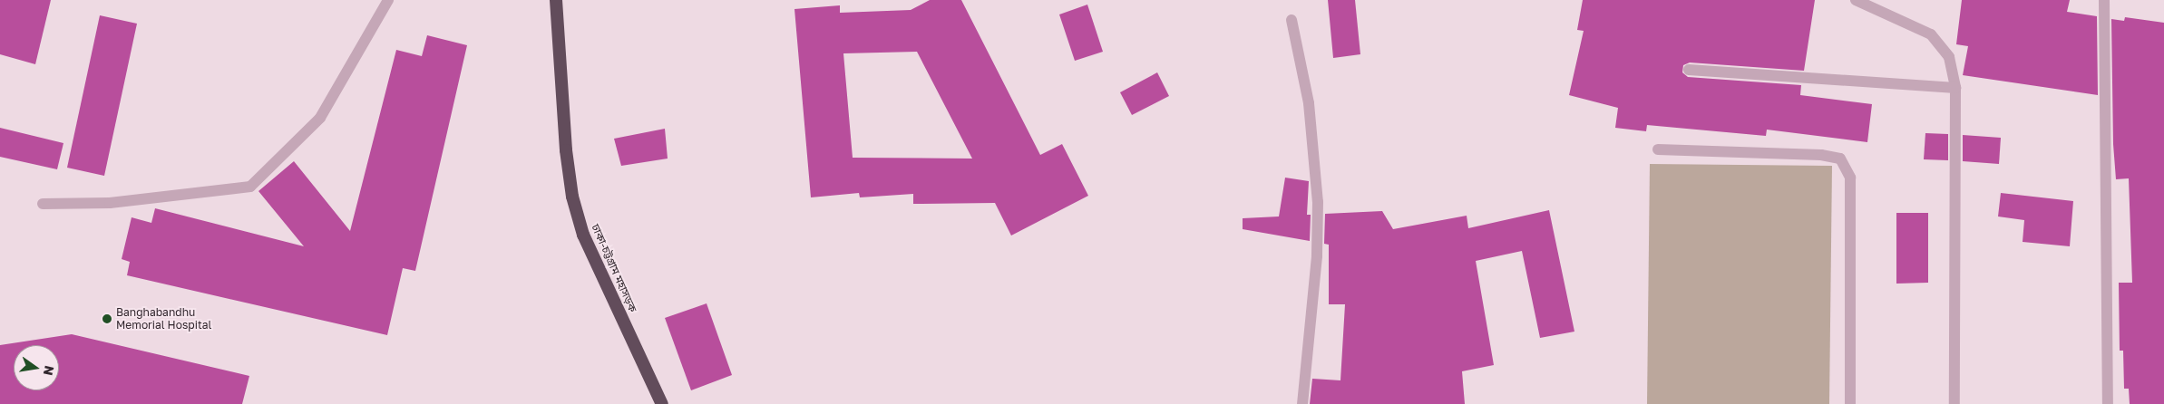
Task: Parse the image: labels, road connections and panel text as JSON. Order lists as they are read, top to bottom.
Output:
{
  "streets": {
    "highway": ["ঢাকা-চট্টগ্রাম মহাসড়ক"]
  },
  "places": ["Banghabandhu Memorial Hospital"],
  "north": "right"
}
